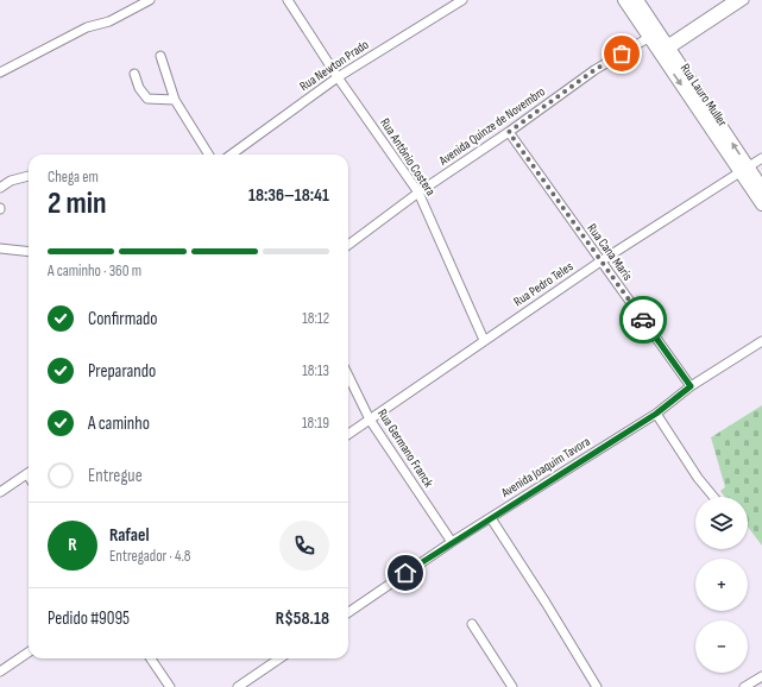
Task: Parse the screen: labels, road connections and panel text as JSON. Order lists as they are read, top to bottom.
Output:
{
  "streets": {
    "street": [
      "Rua Newton Prado",
      "Rua Lauro Muller",
      "Avenida Quinze de Novembro",
      "Rua Antônio Costera",
      "Rua Cana Maris",
      "Rua Pedro Teles",
      "Rua Germano Franck",
      "Avenida Joaquim Tavora"
    ]
  },
  "crossings": [
    ["Rua Newton Prado", "Rua Antônio Costera"],
    ["Rua Lauro Muller", "Avenida Quinze de Novembro"],
    ["Rua Lauro Muller", "Rua Pedro Teles"],
    ["Avenida Quinze de Novembro", "Rua Antônio Costera"],
    ["Avenida Quinze de Novembro", "Rua Cana Maris"],
    ["Rua Antônio Costera", "Rua Pedro Teles"],
    ["Rua Cana Maris", "Rua Pedro Teles"],
    ["Rua Cana Maris", "Avenida Joaquim Tavora"],
    ["Rua Pedro Teles", "Rua Germano Franck"],
    ["Rua Germano Franck", "Avenida Joaquim Tavora"]
  ],
  "page": {
    "heading": ["2 min", "Chega em", "18:36–18:41"],
    "panel": [
      "Rafael",
      "Entregador · 4.8",
      "Pedido #9095",
      "R$58.18"
    ],
    "bar": "A caminho · 360 m",
    "list": [
      ["Confirmado", "18:12"],
      ["Preparando", "18:13"],
      ["A caminho", "18:19"],
      "Entregue"
    ],
    "map_buttons": ["+", "−"],
    "round": "R"
  }
}
